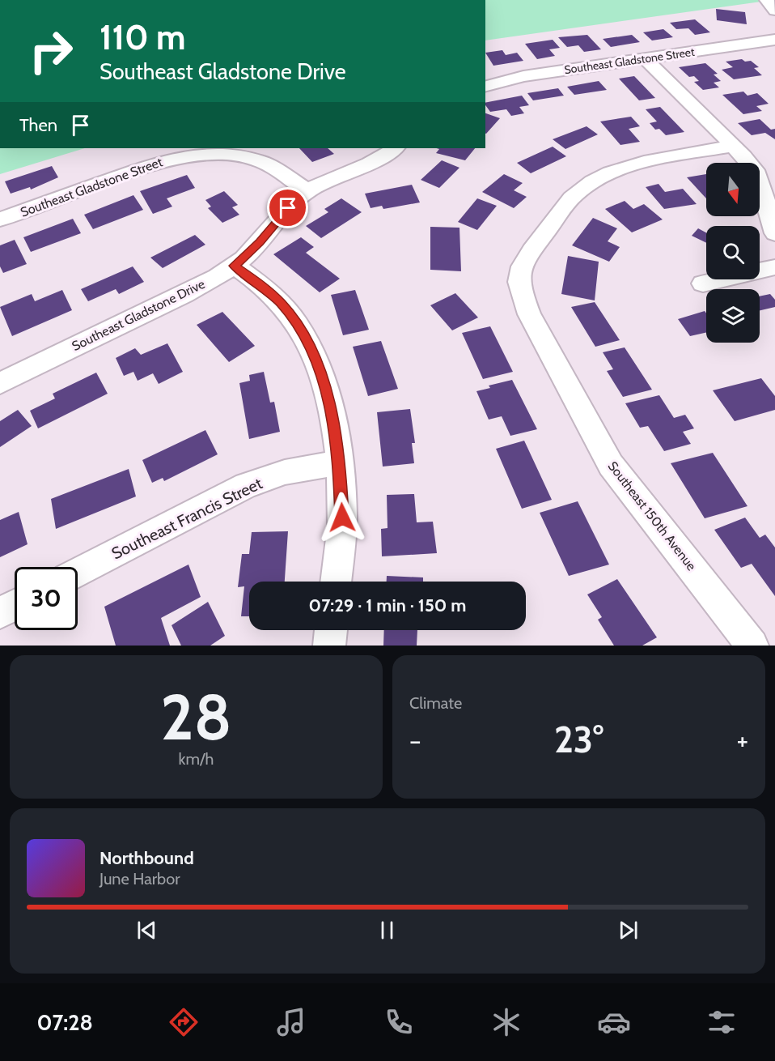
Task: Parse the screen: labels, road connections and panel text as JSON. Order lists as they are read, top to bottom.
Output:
{
  "streets": {
    "street": [
      "Southeast Gladstone Street",
      "Southeast Gladstone Drive",
      "Southeast 150th Avenue",
      "Southeast Francis Street"
    ]
  },
  "crossings": [
    ["Southeast Gladstone Street", "Southeast Gladstone Drive"]
  ],
  "north": "bottom",
  "page": {
    "turn": ["110 m", "Southeast Gladstone Drive"],
    "then": "Then",
    "limit": "30",
    "trip": "07:29 · 1 min · 150 m",
    "tile": [
      ["28", "km/h"],
      "Climate"
    ],
    "heat": ["−", "23°", "+"],
    "song": ["Northbound", "June Harbor"],
    "tabs": "07:28"
  }
}
